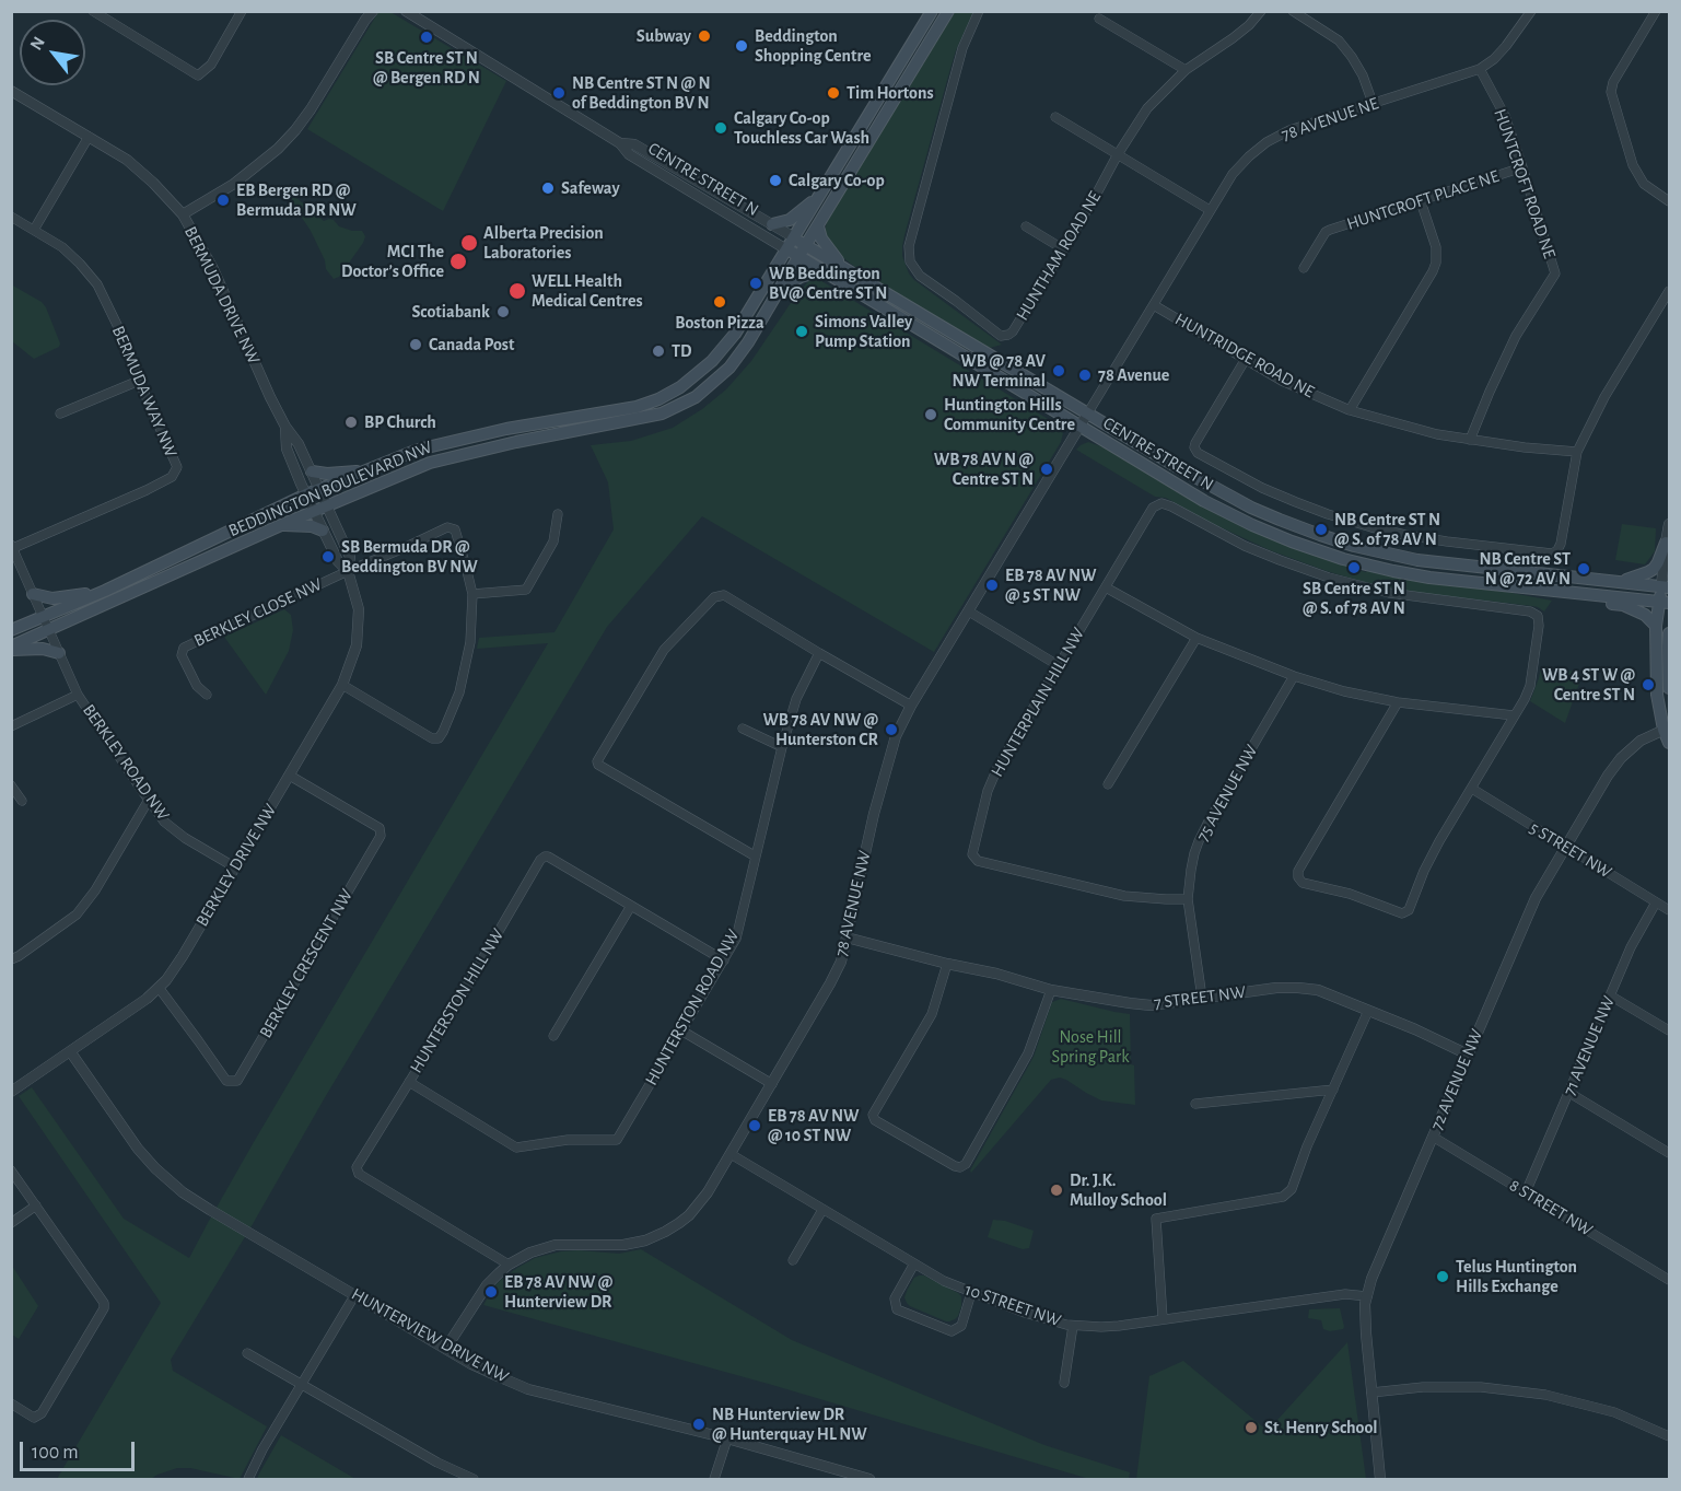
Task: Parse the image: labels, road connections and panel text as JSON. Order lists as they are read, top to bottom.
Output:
{
  "streets": {
    "main road": ["CENTRE STREET N", "BEDDINGTON BOULEVARD NW"],
    "street": [
      "78 AVENUE NE",
      "HUNTCROFT ROAD NE",
      "HUNTCROFT PLACE NE",
      "HUNTHAM ROAD NE",
      "BERMUDA DRIVE NW",
      "HUNTRIDGE ROAD NE",
      "BERMUDA WAY NW",
      "BERKLEY CLOSE NW",
      "HUNTERPLAIN HILL NW",
      "BERKLEY ROAD NW",
      "75 AVENUE NW",
      "5 STREET NW",
      "BERKLEY DRIVE NW",
      "78 AVENUE NW",
      "BERKLEY CRESCENT NW",
      "7 STREET NW",
      "HUNTERSTON HILL NW",
      "HUNTERSTON ROAD NW",
      "71 AVENUE NW",
      "72 AVENUE NW",
      "8 STREET NW",
      "10 STREET NW",
      "HUNTERVIEW DRIVE NW"
    ]
  },
  "crossings": [
    ["78 AVENUE NE", "CENTRE STREET N"],
    ["78 AVENUE NE", "HUNTCROFT ROAD NE"],
    ["78 AVENUE NE", "HUNTRIDGE ROAD NE"],
    ["78 AVENUE NE", "78 AVENUE NW"],
    ["CENTRE STREET N", "BEDDINGTON BOULEVARD NW"],
    ["CENTRE STREET N", "78 AVENUE NW"],
    ["HUNTCROFT ROAD NE", "HUNTCROFT PLACE NE"],
    ["HUNTCROFT ROAD NE", "HUNTRIDGE ROAD NE"],
    ["BERMUDA DRIVE NW", "BEDDINGTON BOULEVARD NW"],
    ["BERMUDA DRIVE NW", "BERKLEY DRIVE NW"],
    ["BERMUDA WAY NW", "BERKLEY ROAD NW"],
    ["BEDDINGTON BOULEVARD NW", "BERKLEY ROAD NW"],
    ["BEDDINGTON BOULEVARD NW", "BERKLEY DRIVE NW"],
    ["BERKLEY CLOSE NW", "BERKLEY DRIVE NW"],
    ["HUNTERPLAIN HILL NW", "75 AVENUE NW"],
    ["BERKLEY ROAD NW", "BERKLEY DRIVE NW"],
    ["75 AVENUE NW", "7 STREET NW"],
    ["5 STREET NW", "71 AVENUE NW"],
    ["5 STREET NW", "72 AVENUE NW"],
    ["BERKLEY DRIVE NW", "BERKLEY CRESCENT NW"],
    ["BERKLEY DRIVE NW", "HUNTERVIEW DRIVE NW"],
    ["78 AVENUE NW", "7 STREET NW"],
    ["78 AVENUE NW", "HUNTERSTON HILL NW"],
    ["78 AVENUE NW", "10 STREET NW"],
    ["78 AVENUE NW", "HUNTERVIEW DRIVE NW"],
    ["7 STREET NW", "72 AVENUE NW"],
    ["HUNTERSTON HILL NW", "HUNTERSTON ROAD NW"],
    ["71 AVENUE NW", "8 STREET NW"],
    ["72 AVENUE NW", "8 STREET NW"],
    ["72 AVENUE NW", "10 STREET NW"]
  ],
  "parks": ["Nose Hill Spring Park"],
  "places": [
    "Subway",
    "SB Centre ST N @ Bergen RD N",
    "Beddington Shopping Centre",
    "NB Centre ST N @ N of Beddington BV N",
    "Tim Hortons",
    "Calgary Co-op Touchless Car Wash",
    "Calgary Co-op",
    "Safeway",
    "EB Bergen RD @ Bermuda DR NW",
    "Alberta Precision Laboratories",
    "MCI The Doctor’s Office",
    "WB Beddington BV@ Centre ST N",
    "WELL Health Medical Centres",
    "Boston Pizza",
    "Scotiabank",
    "Simons Valley Pump Station",
    "Canada Post",
    "TD",
    "WB @ 78 AV NW Terminal",
    "78 Avenue",
    "Huntington Hills Community Centre",
    "BP Church",
    "WB 78 AV N @ Centre ST N",
    "NB Centre ST N @ S. of 78 AV N",
    "SB Bermuda DR @ Beddington BV NW",
    "SB Centre ST N @ S. of 78 AV N",
    "NB Centre ST N @ 72 AV N",
    "EB 78 AV NW @ 5 ST NW",
    "WB 4 ST W @ Centre ST N",
    "WB 78 AV NW @ Hunterston CR",
    "EB 78 AV NW @ 10 ST NW",
    "Dr. J.K. Mulloy School",
    "Telus Huntington Hills Exchange",
    "EB 78 AV NW @ Hunterview DR",
    "NB Hunterview DR @ Hunterquay HL NW",
    "St. Henry School"
  ],
  "scale_bar": "100 m",
  "north": "top left"
}
